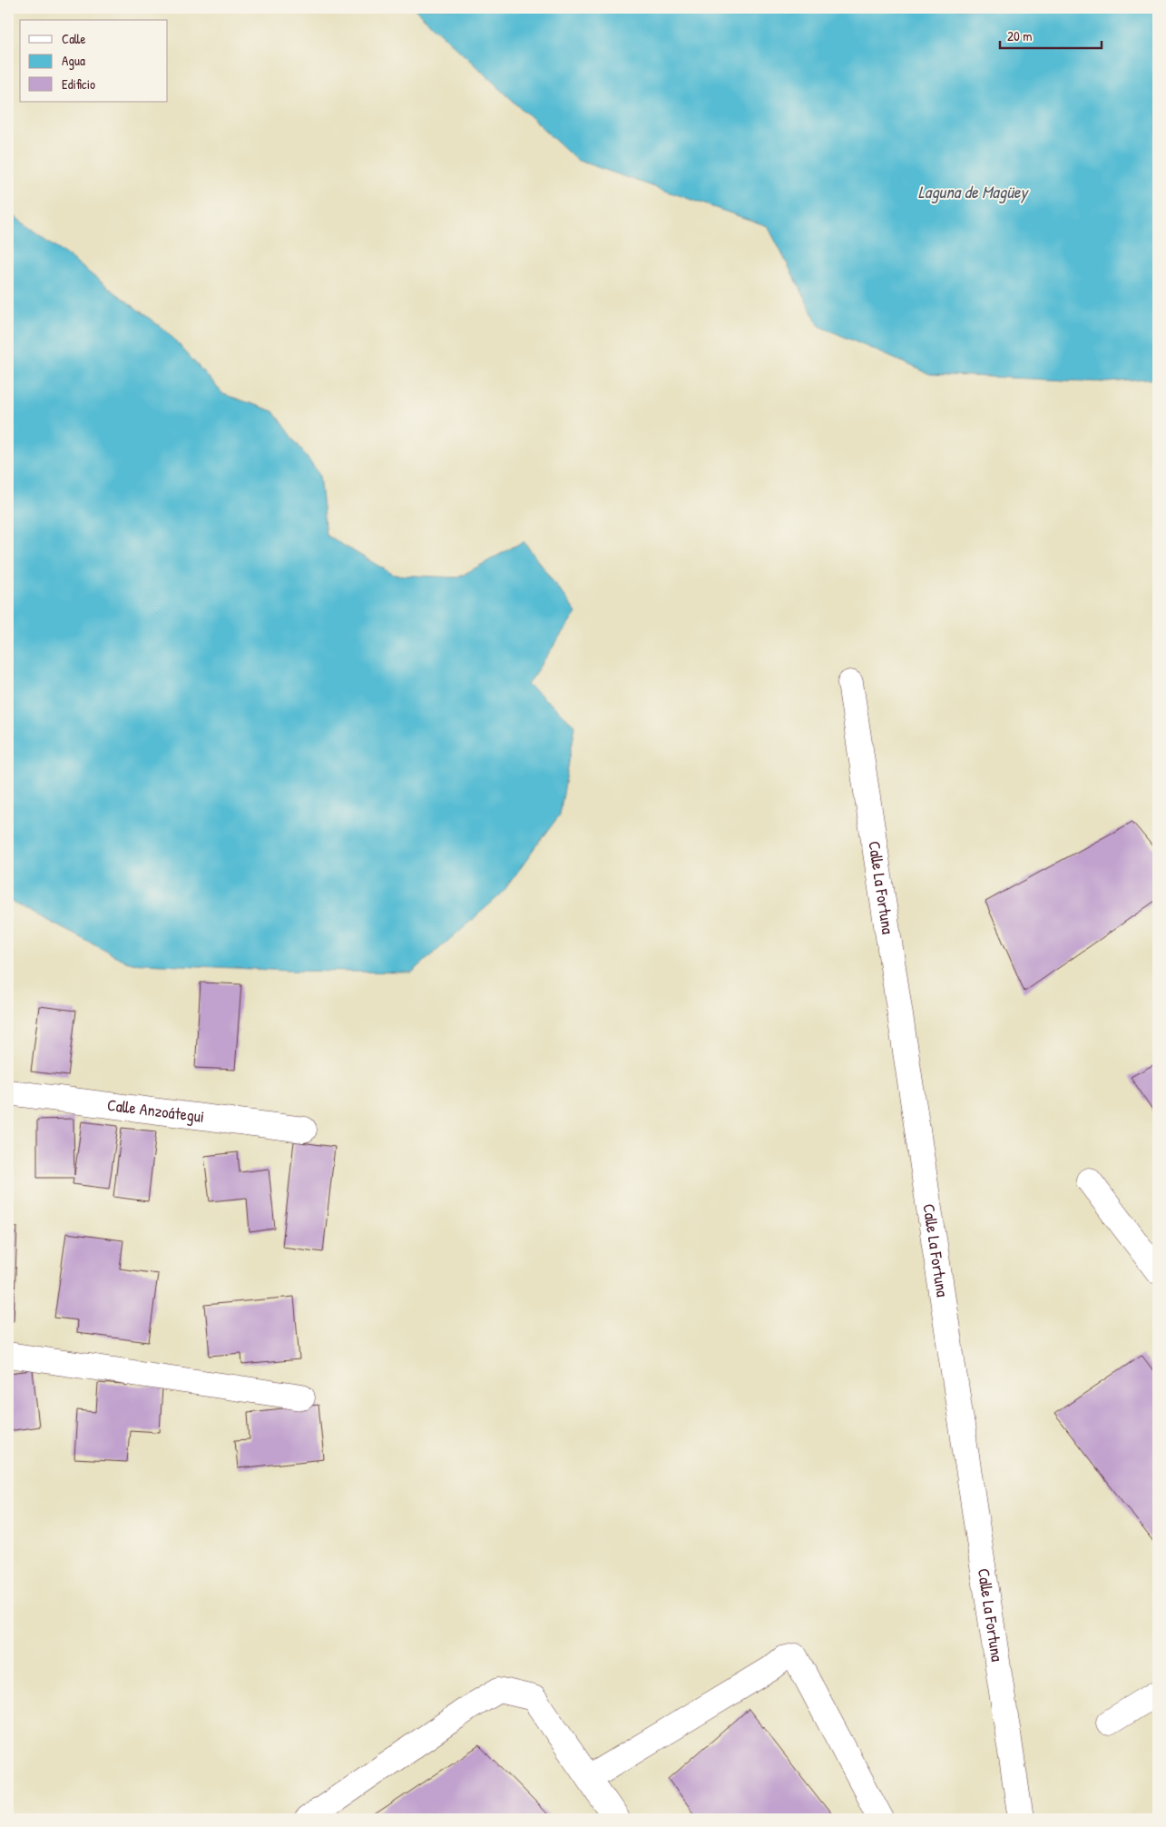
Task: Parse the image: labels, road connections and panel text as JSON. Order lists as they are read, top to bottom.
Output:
{
  "streets": {
    "street": ["Calle La Fortuna", "Calle Anzoátegui"]
  },
  "water": ["Laguna de Magüey"],
  "legend": ["Calle", "Agua", "Edificio"],
  "scale_bar": "20 m"
}
